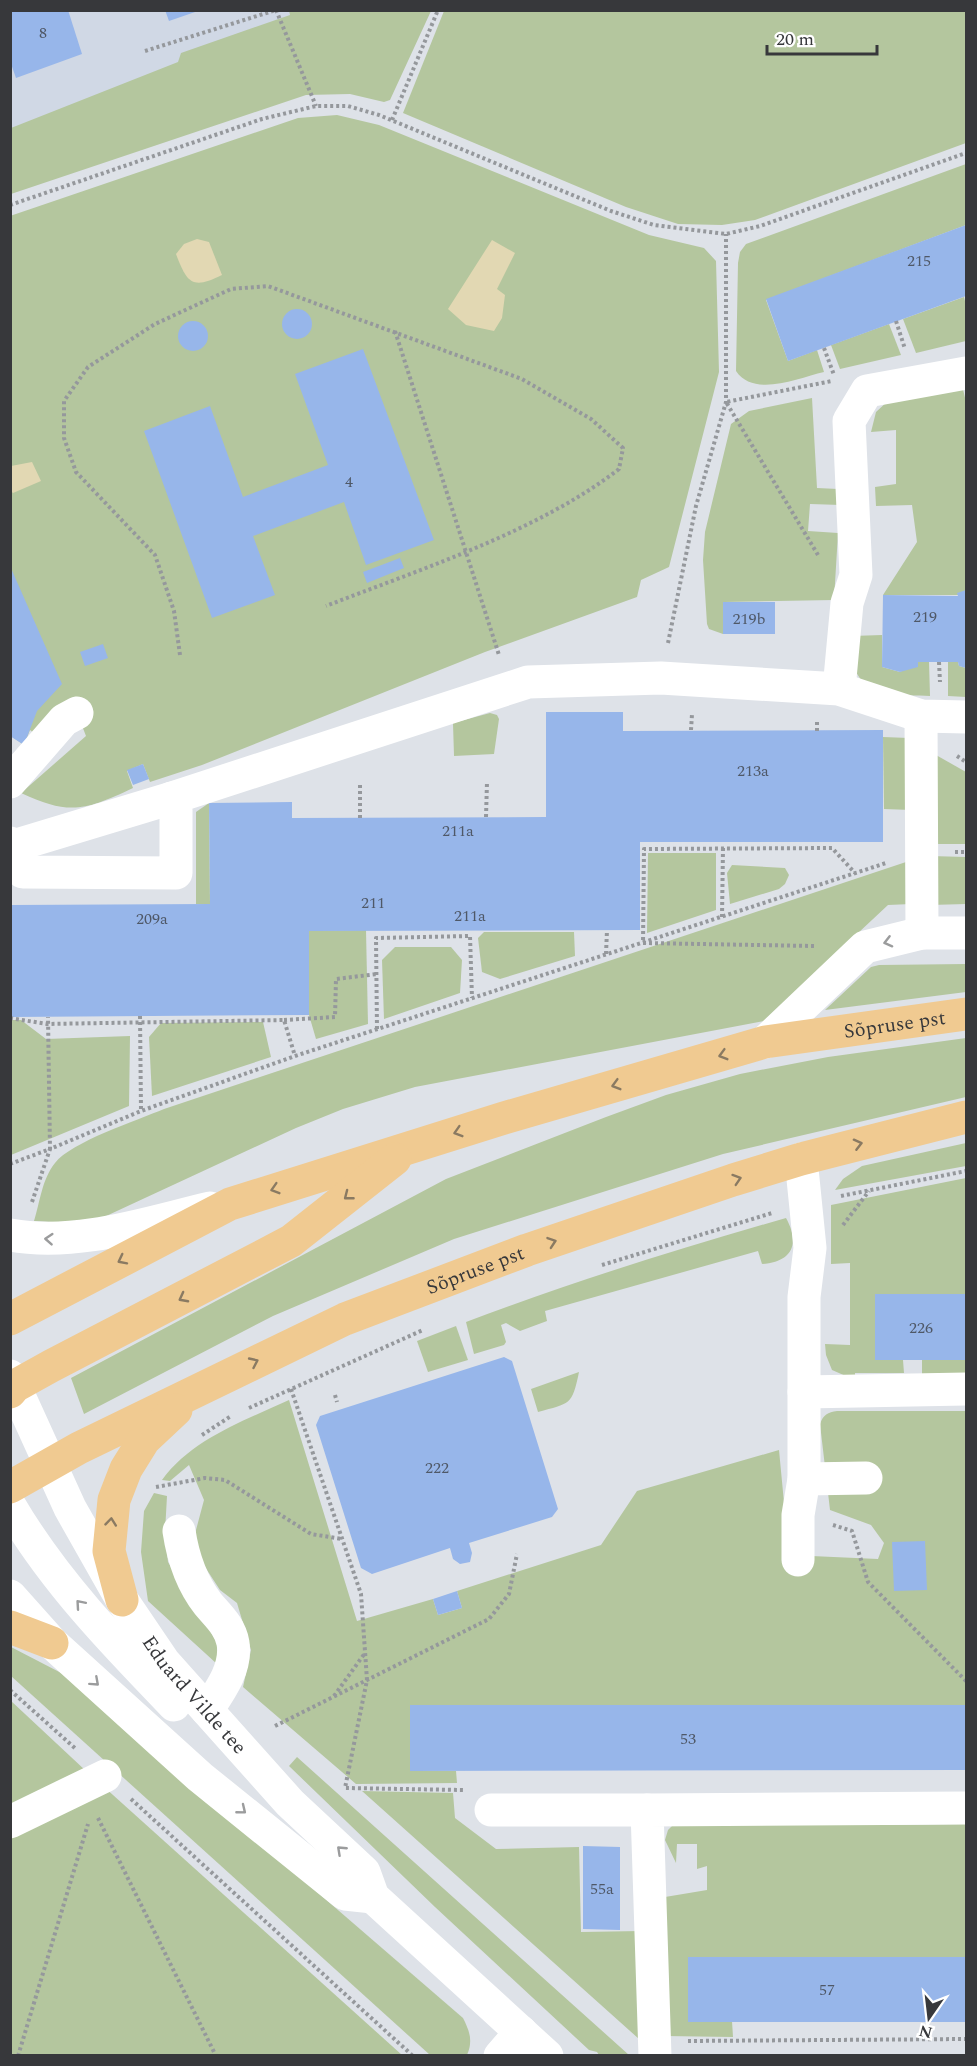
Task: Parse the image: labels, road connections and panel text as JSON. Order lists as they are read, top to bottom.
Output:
{
  "streets": {
    "main road": ["Sõpruse pst"],
    "street": ["Eduard Vilde tee"]
  },
  "crossings": [
    ["Sõpruse pst", "Eduard Vilde tee"]
  ],
  "house_numbers": [
    "8",
    "215",
    "4",
    "219",
    "219b",
    "213a",
    "211a",
    "211",
    "211a",
    "209a",
    "226",
    "222",
    "53",
    "55a",
    "57"
  ],
  "scale_bar": "20 m",
  "north": "bottom"
}
